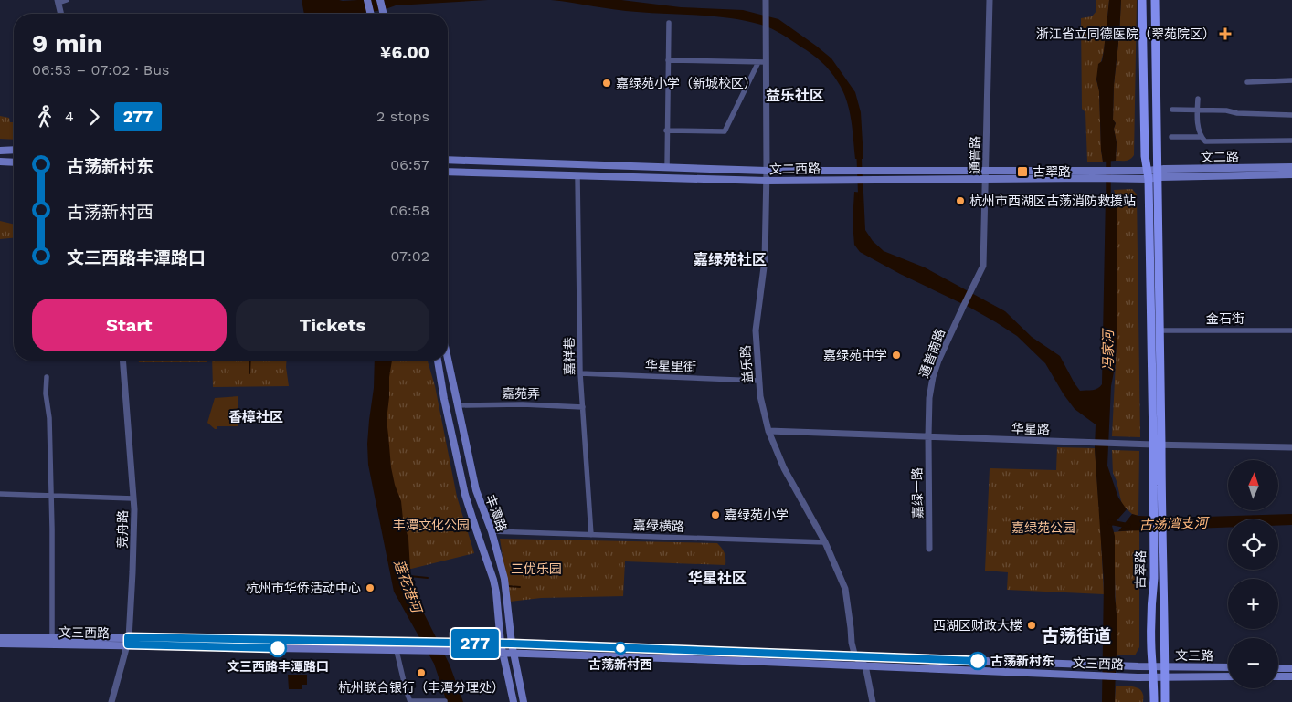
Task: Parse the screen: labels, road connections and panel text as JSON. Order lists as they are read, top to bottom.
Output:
{
  "streets": {
    "main road": [
      "文二路",
      "文二西路",
      "丰潭路",
      "古翠路",
      "文三西路",
      "文三路"
    ],
    "street": [
      "通普路",
      "金石街",
      "通普南路",
      "嘉祥巷",
      "益乐路",
      "华星里街",
      "嘉苑弄",
      "华星路",
      "嘉绿一路",
      "嘉绿横路",
      "竞舟路"
    ]
  },
  "crossings": [
    ["通普路", "文二西路"],
    ["通普路", "通普南路"],
    ["文二路", "文二西路"],
    ["文二路", "古翠路"],
    ["文二西路", "嘉祥巷"],
    ["文二西路", "益乐路"],
    ["文二西路", "古翠路"],
    ["金石街", "古翠路"],
    ["通普南路", "华星路"],
    ["通普南路", "嘉绿一路"],
    ["嘉祥巷", "华星里街"],
    ["嘉祥巷", "嘉苑弄"],
    ["嘉祥巷", "嘉绿横路"],
    ["益乐路", "华星里街"],
    ["益乐路", "华星路"],
    ["益乐路", "嘉绿横路"],
    ["益乐路", "文三西路"],
    ["嘉苑弄", "丰潭路"],
    ["华星路", "嘉绿一路"],
    ["华星路", "古翠路"],
    ["丰潭路", "嘉绿横路"],
    ["丰潭路", "文三西路"],
    ["竞舟路", "文三西路"],
    ["古翠路", "文三西路"],
    ["古翠路", "文三路"],
    ["文三西路", "文三路"]
  ],
  "districts": [
    "益乐社区",
    "嘉绿苑社区",
    "香樟社区",
    "华星社区",
    "古荡街道"
  ],
  "water": ["冯家河", "古荡湾支河", "莲花港河"],
  "parks": ["丰潭文化公园", "嘉绿苑公园", "三优乐园"],
  "places": {
    "health": ["浙江省立同德医院（翠苑院区）"],
    "other": [
      "嘉绿苑小学（新城校区）",
      "杭州市西湖区古荡消防救援站",
      "嘉绿苑中学",
      "嘉绿苑小学",
      "杭州市华侨活动中心",
      "西湖区财政大楼",
      "文三西路丰潭路口",
      "古荡新村西",
      "古荡新村东",
      "杭州联合银行（丰潭分理处）"
    ],
    "transit": ["古翠路"]
  },
  "lines": ["bus line 277"],
  "north": "top",
  "page": {
    "on_map": "277",
    "heading": ["9 min", "06:53 – 07:02 · Bus", "¥6.00"],
    "legs": ["4", "277", "2 stops"],
    "list": [
      {
        "name": "古荡新村东",
        "value": "06:57"
      },
      {
        "name": "古荡新村西",
        "value": "06:58"
      },
      {
        "name": "文三西路丰潭路口",
        "value": "07:02"
      }
    ],
    "buttons": ["Start", "Tickets"],
    "map_buttons": ["+", "−"]
  }
}
